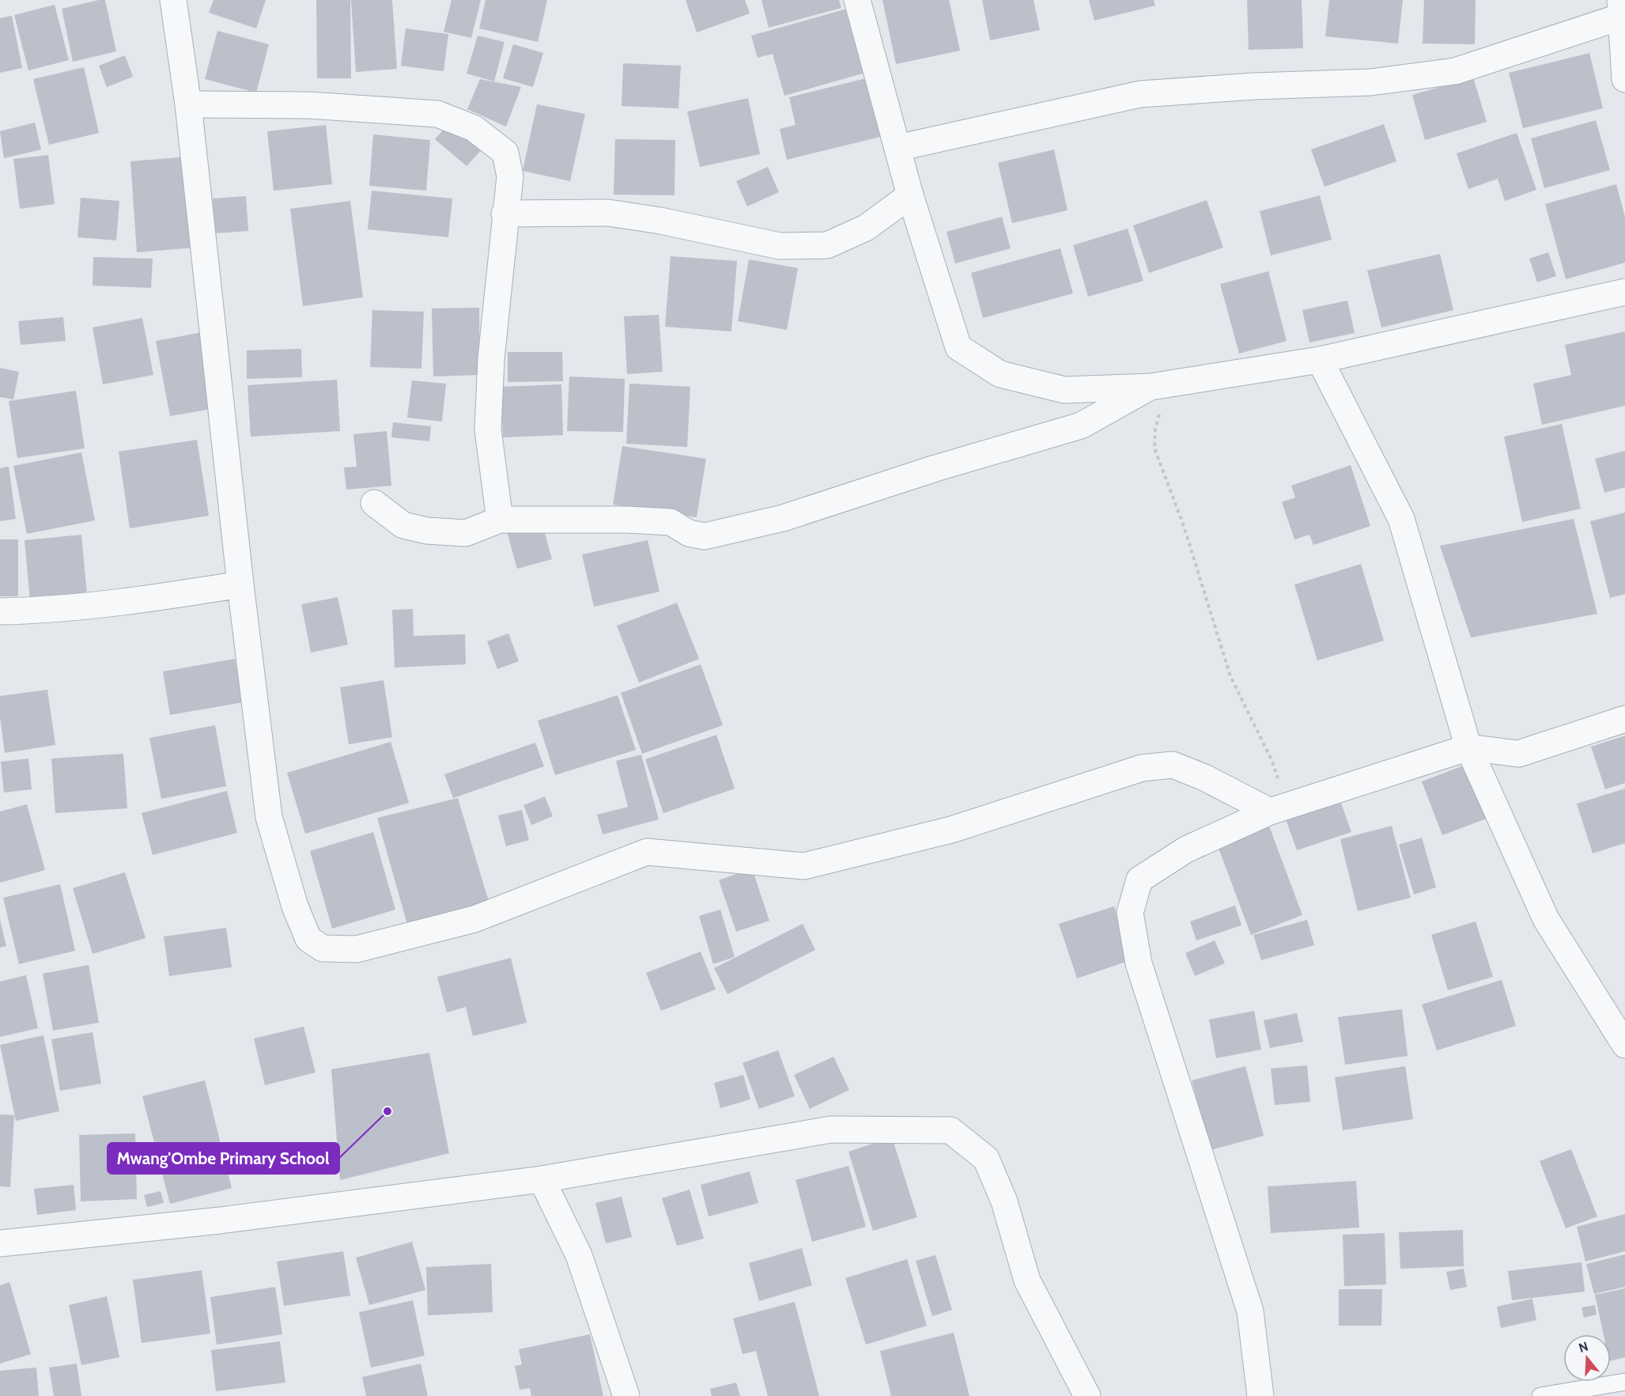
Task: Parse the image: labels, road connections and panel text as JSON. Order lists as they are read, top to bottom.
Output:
{
  "places": ["Mwang'Ombe Primary School"],
  "north": "top"
}
